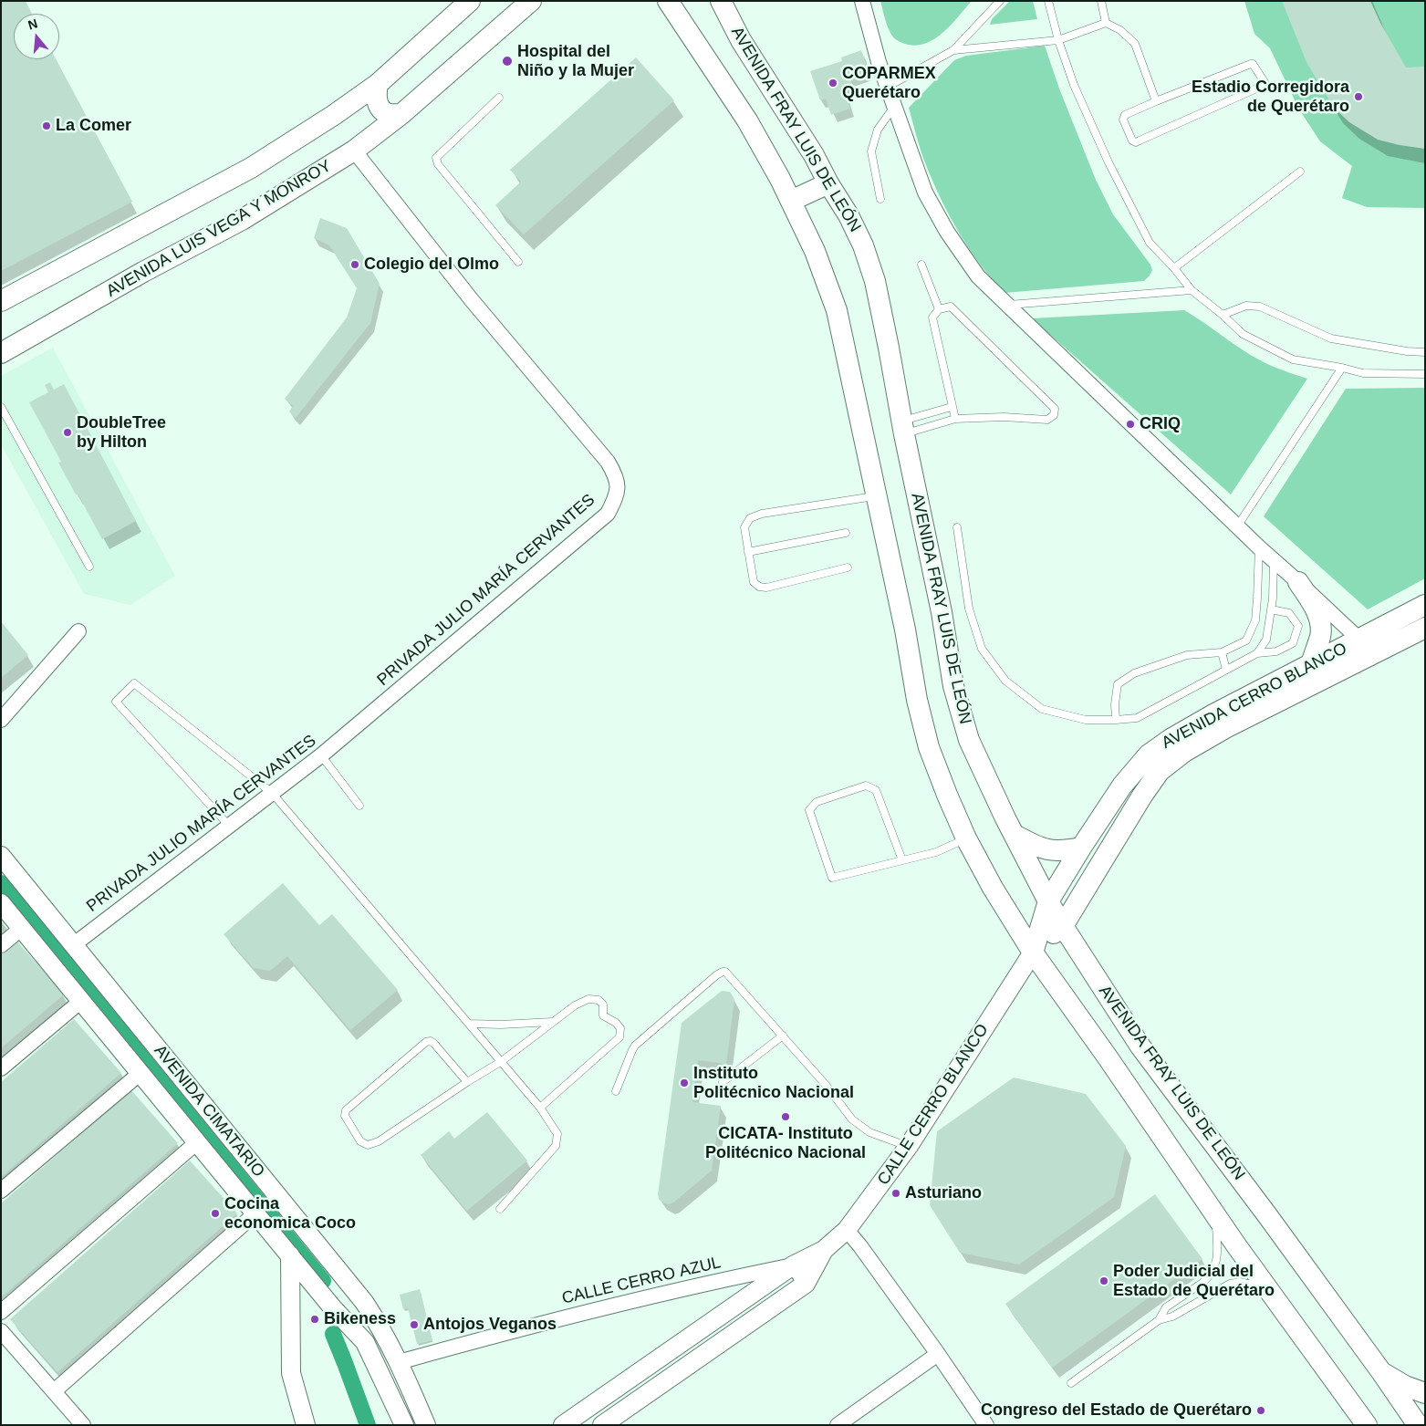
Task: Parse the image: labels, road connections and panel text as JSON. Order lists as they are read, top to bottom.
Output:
{
  "streets": {
    "main road": ["AVENIDA FRAY LUIS DE LEÓN", "AVENIDA LUIS VEGA Y MONROY", "AVENIDA CERRO BLANCO"],
    "street": [
      "PRIVADA JULIO MARÍA CERVANTES",
      "CALLE CERRO BLANCO",
      "AVENIDA CIMATARIO",
      "CALLE CERRO AZUL"
    ]
  },
  "crossings": [
    ["AVENIDA FRAY LUIS DE LEÓN", "AVENIDA CERRO BLANCO"],
    ["AVENIDA LUIS VEGA Y MONROY", "PRIVADA JULIO MARÍA CERVANTES"],
    ["PRIVADA JULIO MARÍA CERVANTES", "AVENIDA CIMATARIO"],
    ["AVENIDA CERRO BLANCO", "CALLE CERRO BLANCO"],
    ["CALLE CERRO BLANCO", "CALLE CERRO AZUL"],
    ["AVENIDA CIMATARIO", "CALLE CERRO AZUL"]
  ],
  "places": [
    "Hospital del Niño y la Mujer",
    "COPARMEX Querétaro",
    "Estadio Corregidora de Querétaro",
    "La Comer",
    "Colegio del Olmo",
    "CRIQ",
    "DoubleTree by Hilton",
    "Instituto Politécnico Nacional",
    "CICATA- Instituto Politécnico Nacional",
    "Asturiano",
    "Cocina economica Coco",
    "Poder Judicial del Estado de Querétaro",
    "Bikeness",
    "Antojos Veganos",
    "Congreso del Estado de Querétaro"
  ],
  "north": "top"
}
